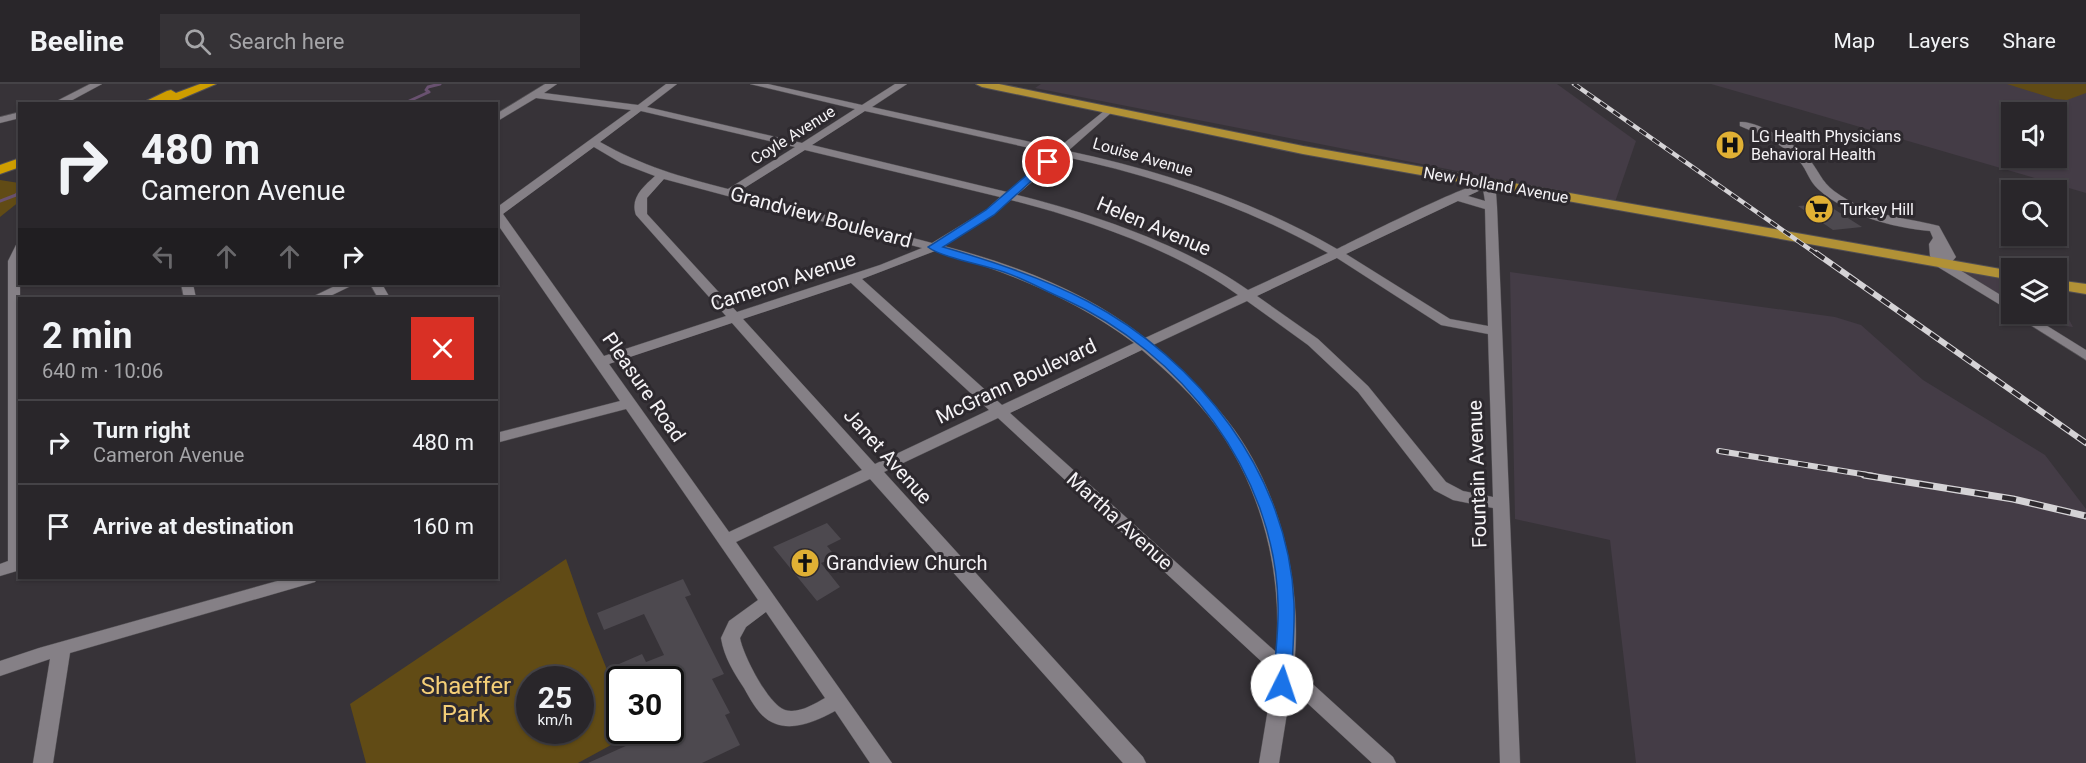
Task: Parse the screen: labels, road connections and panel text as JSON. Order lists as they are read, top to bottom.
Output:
{
  "streets": {
    "main road": ["New Holland Avenue"],
    "street": [
      "Coyle Avenue",
      "Louise Avenue",
      "Grandview Boulevard",
      "Helen Avenue",
      "Cameron Avenue",
      "McGrann Boulevard",
      "Pleasure Road",
      "Janet Avenue",
      "Fountain Avenue",
      "Martha Avenue"
    ]
  },
  "crossings": [
    ["Coyle Avenue", "Louise Avenue"],
    ["Coyle Avenue", "Grandview Boulevard"],
    ["Coyle Avenue", "Helen Avenue"],
    ["Louise Avenue", "Cameron Avenue"],
    ["Louise Avenue", "McGrann Boulevard"],
    ["Louise Avenue", "Fountain Avenue"],
    ["New Holland Avenue", "Cameron Avenue"],
    ["New Holland Avenue", "McGrann Boulevard"],
    ["New Holland Avenue", "Fountain Avenue"],
    ["Grandview Boulevard", "Cameron Avenue"],
    ["Grandview Boulevard", "McGrann Boulevard"],
    ["Grandview Boulevard", "Pleasure Road"],
    ["Grandview Boulevard", "Janet Avenue"],
    ["Grandview Boulevard", "Martha Avenue"],
    ["Helen Avenue", "Cameron Avenue"],
    ["Helen Avenue", "McGrann Boulevard"],
    ["Helen Avenue", "Pleasure Road"],
    ["Helen Avenue", "Fountain Avenue"],
    ["Cameron Avenue", "Pleasure Road"],
    ["Cameron Avenue", "Janet Avenue"],
    ["Cameron Avenue", "Martha Avenue"],
    ["McGrann Boulevard", "Pleasure Road"],
    ["McGrann Boulevard", "Janet Avenue"],
    ["McGrann Boulevard", "Fountain Avenue"],
    ["McGrann Boulevard", "Martha Avenue"]
  ],
  "parks": ["Shaeffer Park"],
  "places": {
    "hospital": ["LG Health Physicians Behavioral Health"],
    "supermarket": ["Turkey Hill"],
    "church": ["Grandview Church"]
  },
  "page": {
    "header": "Beeline",
    "search": "Search here",
    "nav": ["Map", "Layers", "Share"],
    "turn": ["480 m", "Cameron Avenue"],
    "heading": ["2 min", "640 m · 10:06"],
    "list": [
      {
        "name": "Turn right",
        "note": "Cameron Avenue",
        "value": "480 m"
      },
      {
        "name": "Arrive at destination",
        "value": "160 m"
      }
    ],
    "speed": "25 km/h",
    "limit": "30"
  }
}
